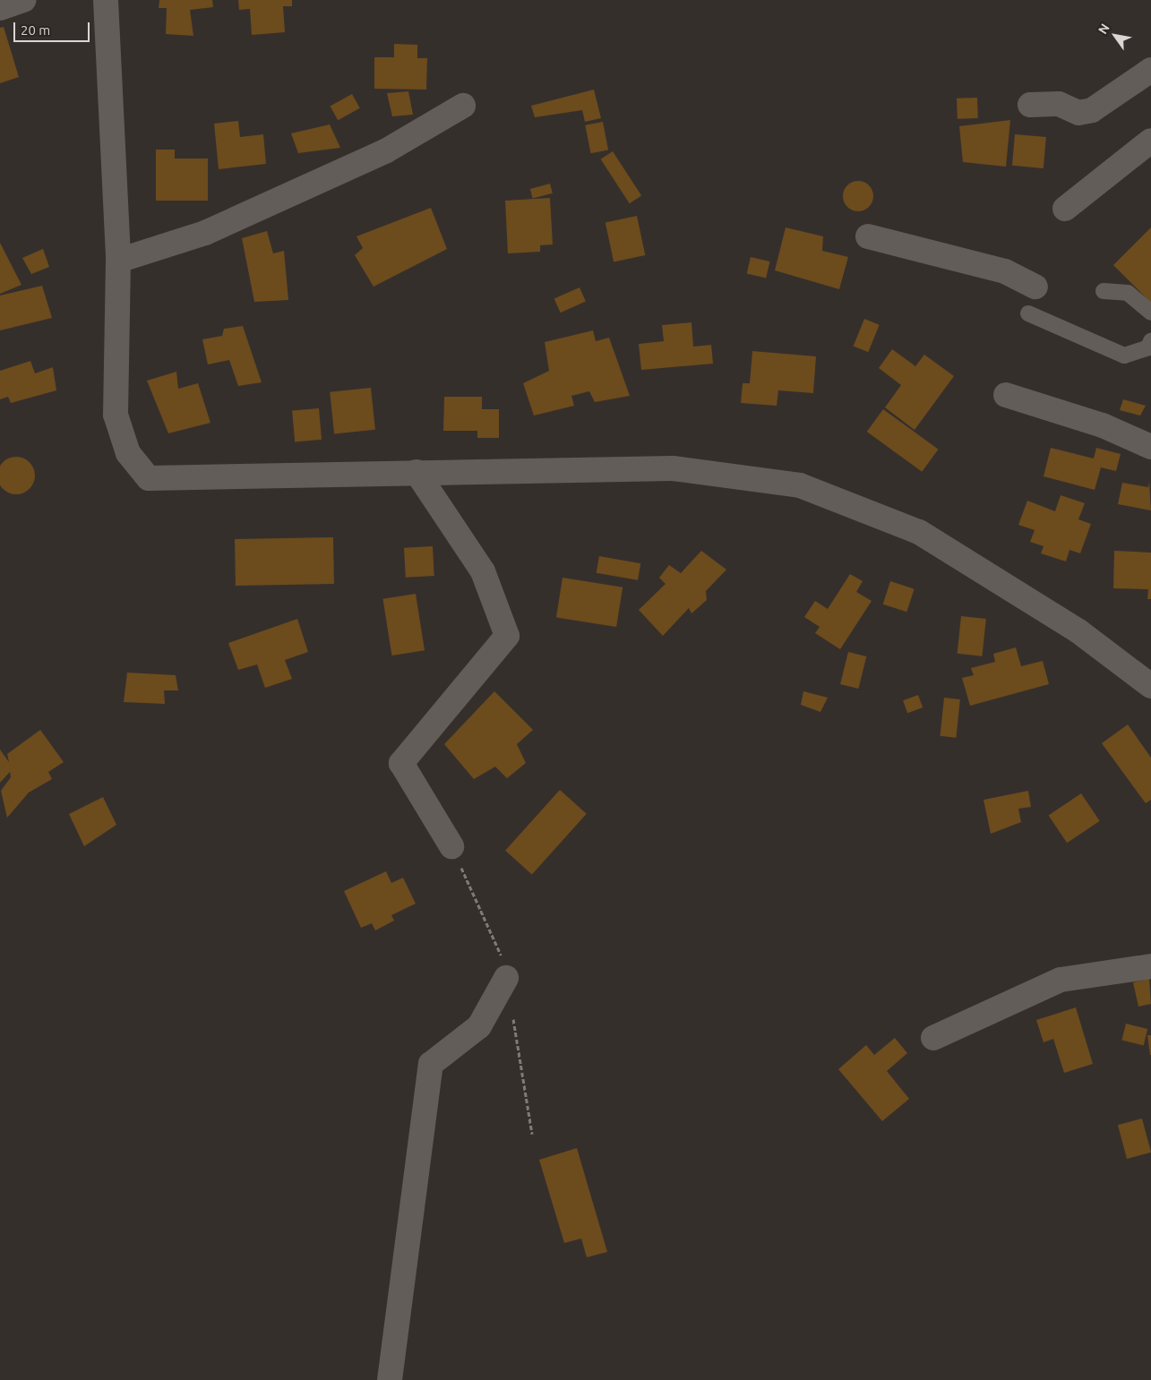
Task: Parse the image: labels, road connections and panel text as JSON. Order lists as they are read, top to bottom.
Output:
{
  "scale_bar": "20 m",
  "north": "top left"
}
